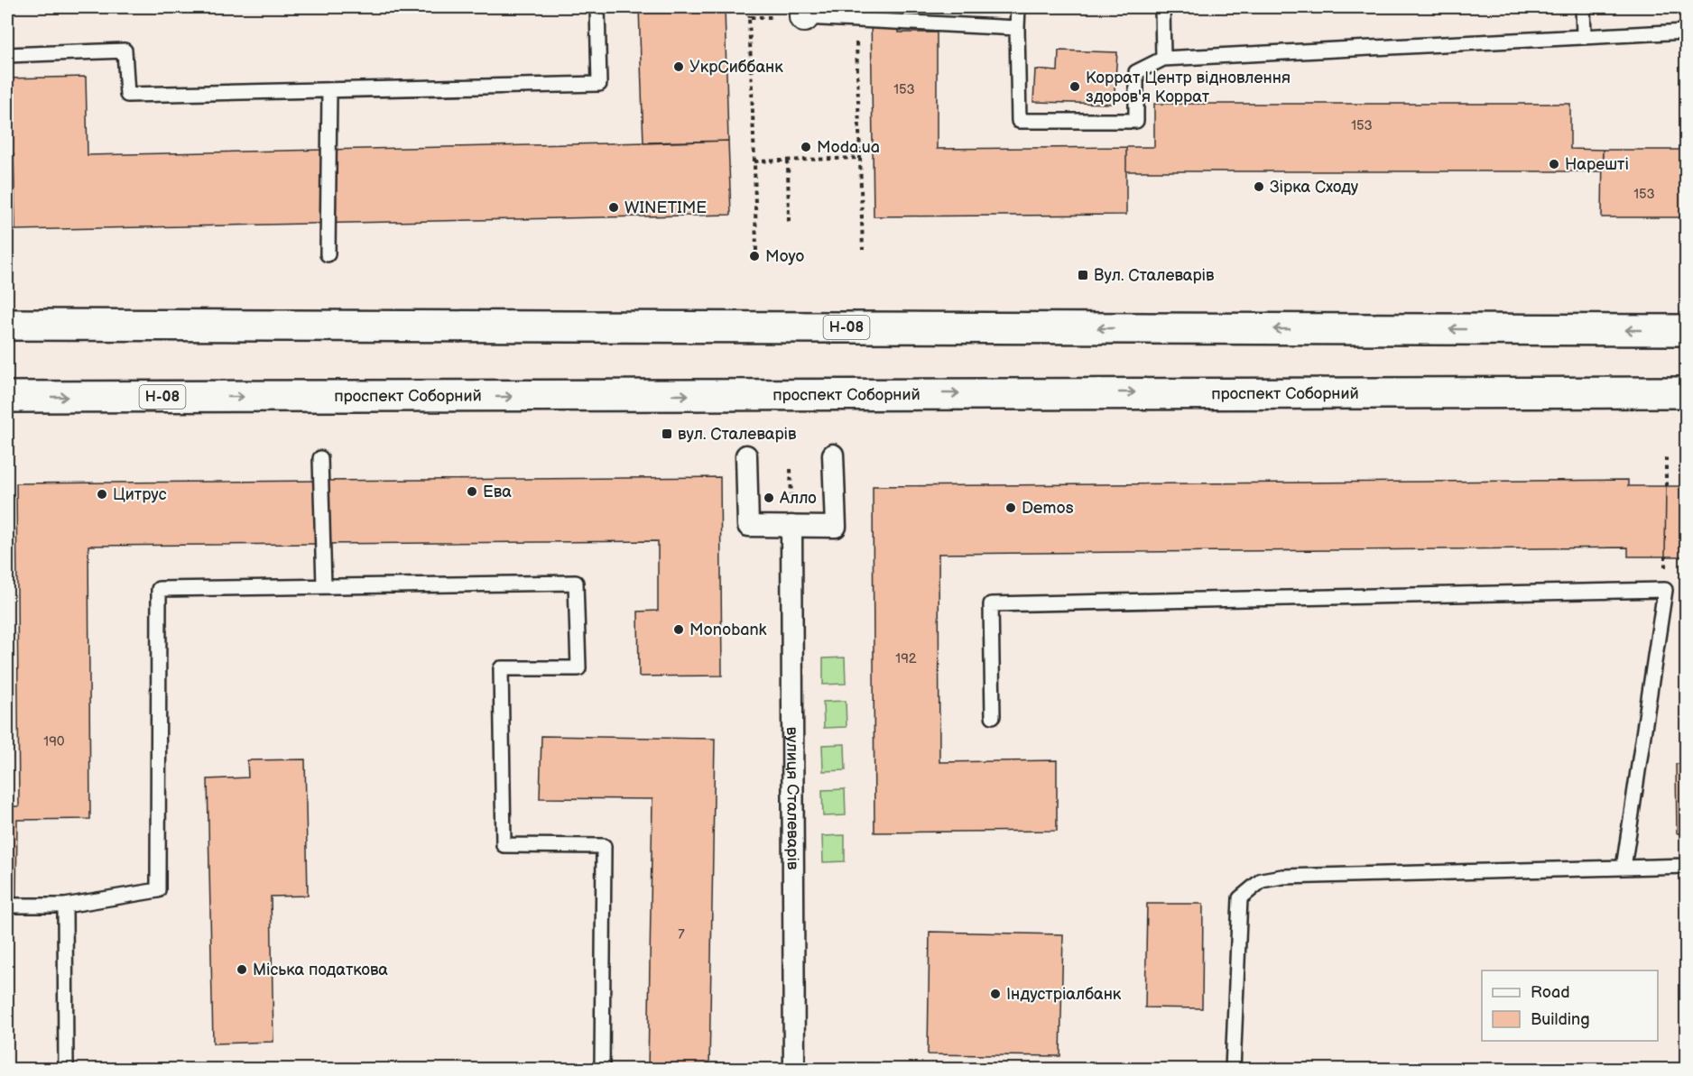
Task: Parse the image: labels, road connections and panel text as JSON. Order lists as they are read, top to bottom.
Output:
{
  "streets": {
    "main road": ["Н-08", "проспект Соборний"],
    "street": ["вулиця Сталеварів"]
  },
  "places": {
    "other": [
      "УкрСиббанк",
      "Коррат Центр відновлення здоров'я Коррат",
      "Moda.ua",
      "Нарешті",
      "Зірка Сходу",
      "WINETIME",
      "Moyo",
      "Ева",
      "Цитрус",
      "Алло",
      "Demos",
      "Monobank",
      "Міська податкова",
      "Індустріалбанк"
    ],
    "transit": ["Вул. Сталеварів", "вул. Сталеварів"]
  },
  "house_numbers": [
    "153",
    "153",
    "153",
    "192",
    "190",
    "7"
  ],
  "legend": ["Road", "Building"]
}
